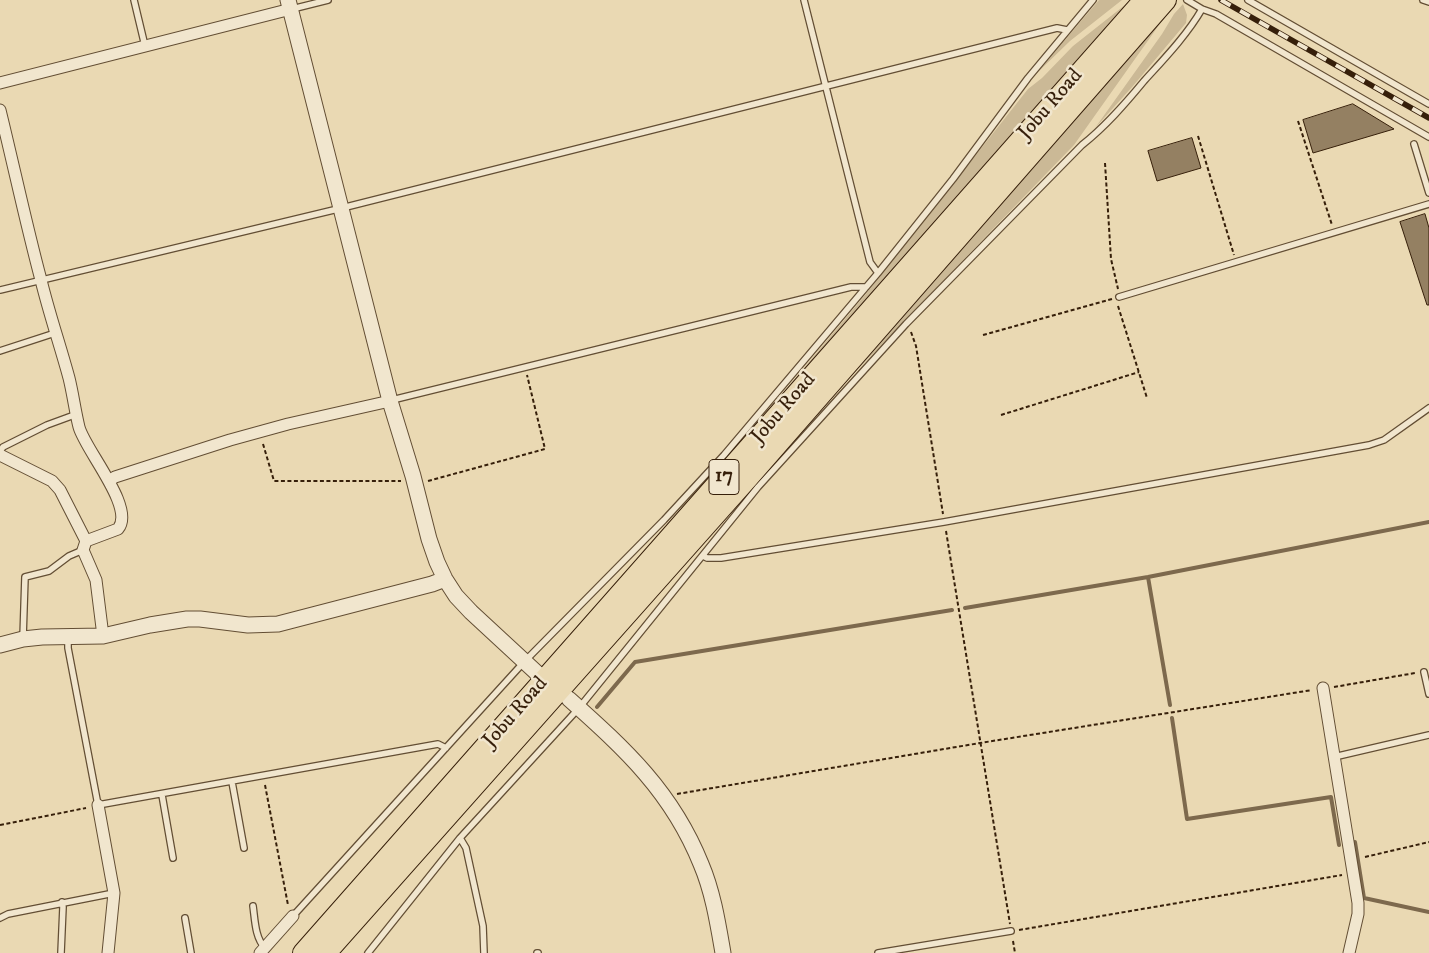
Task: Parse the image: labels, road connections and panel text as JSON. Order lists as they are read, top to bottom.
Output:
{
  "streets": {
    "highway": ["Jobu Road", "17"]
  }
}
